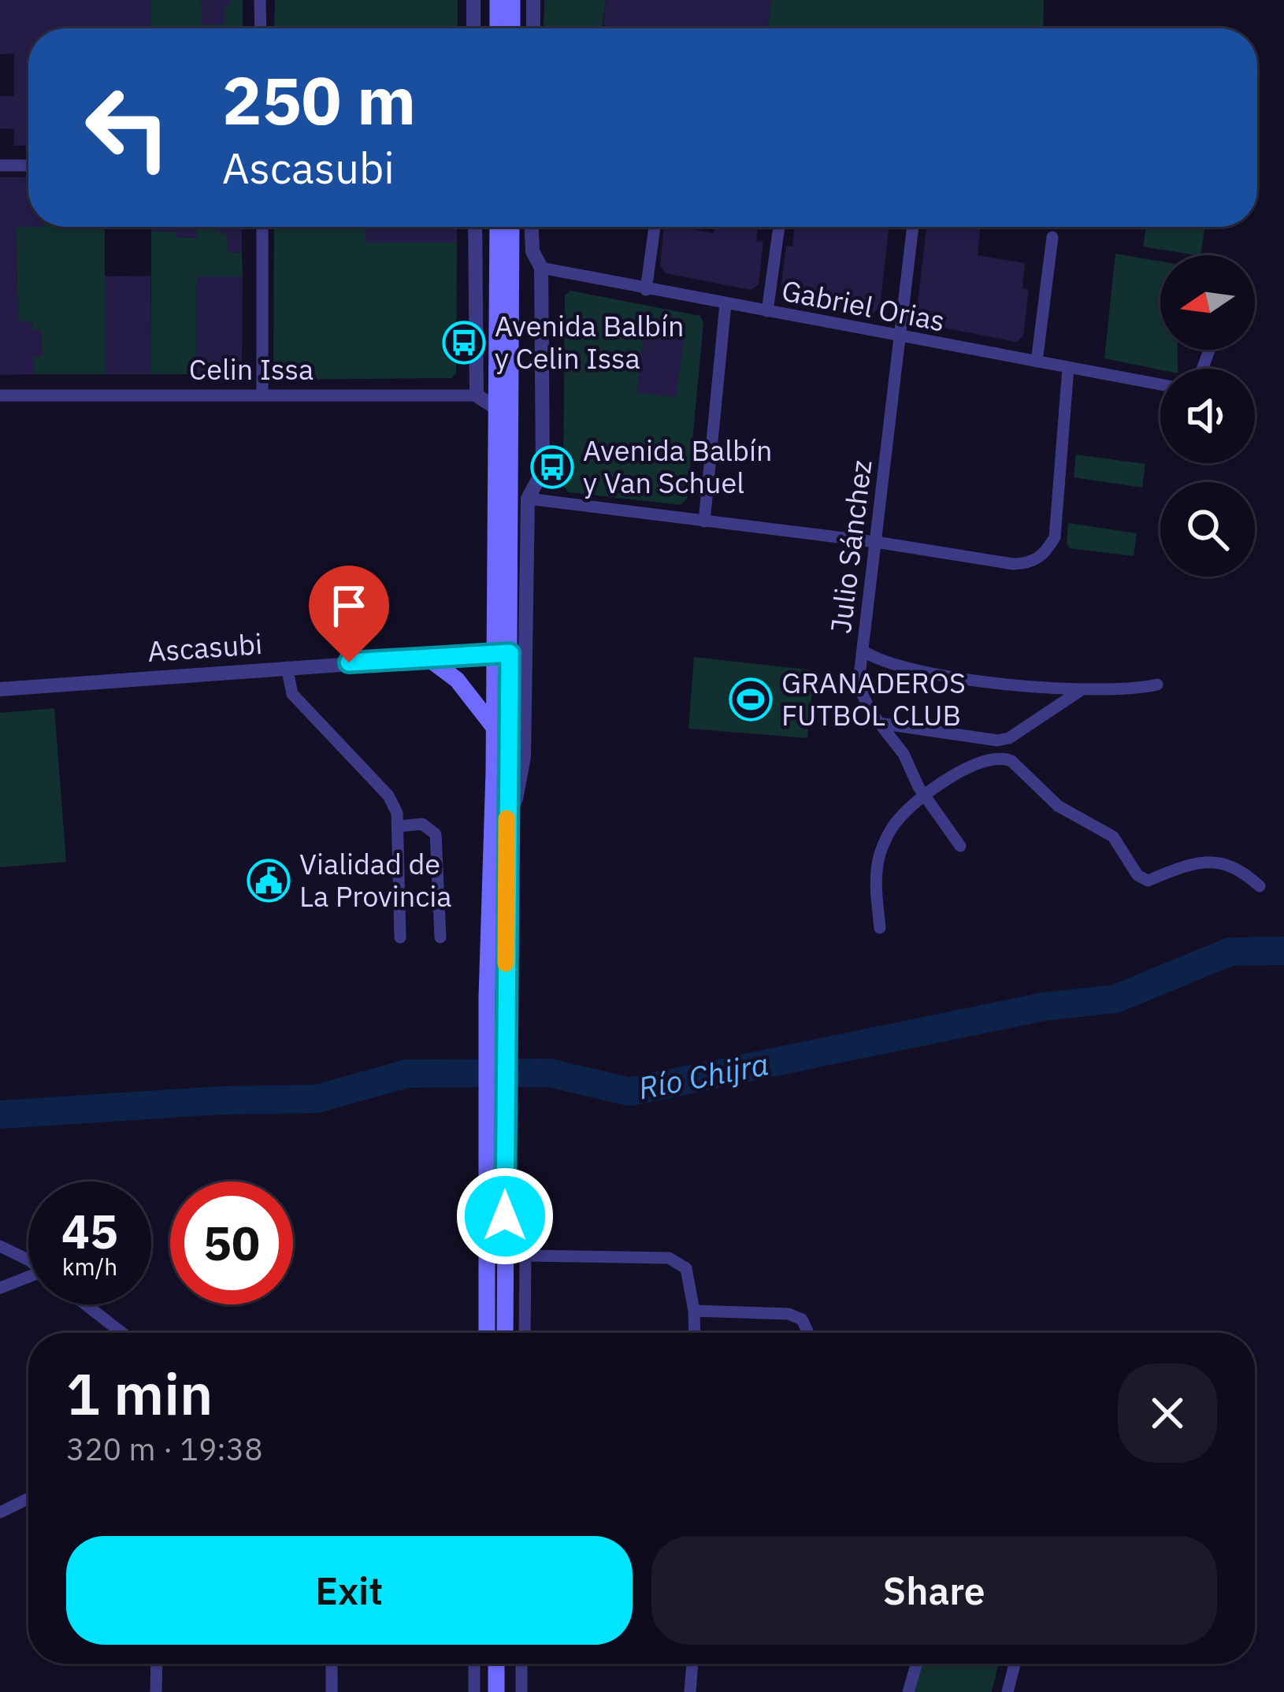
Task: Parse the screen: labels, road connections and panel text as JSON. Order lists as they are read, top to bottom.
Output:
{
  "streets": {
    "street": [
      "Gabriel Orias",
      "Celin Issa",
      "Julio Sánchez",
      "Ascasubi"
    ]
  },
  "crossings": [
    ["Gabriel Orias", "Julio Sánchez"]
  ],
  "water": ["Río Chijra"],
  "places": {
    "bus stop": ["Avenida Balbín y Celin Issa", "Avenida Balbín y Van Schuel"],
    "sports": ["GRANADEROS FUTBOL CLUB"],
    "public building": ["Vialidad de La Provincia"]
  },
  "north": "left",
  "page": {
    "turn": ["250 m", "Ascasubi"],
    "speed": "45 km/h",
    "limit": "50",
    "heading": ["1 min", "320 m · 19:38"],
    "buttons": ["Exit", "Share"]
  }
}
